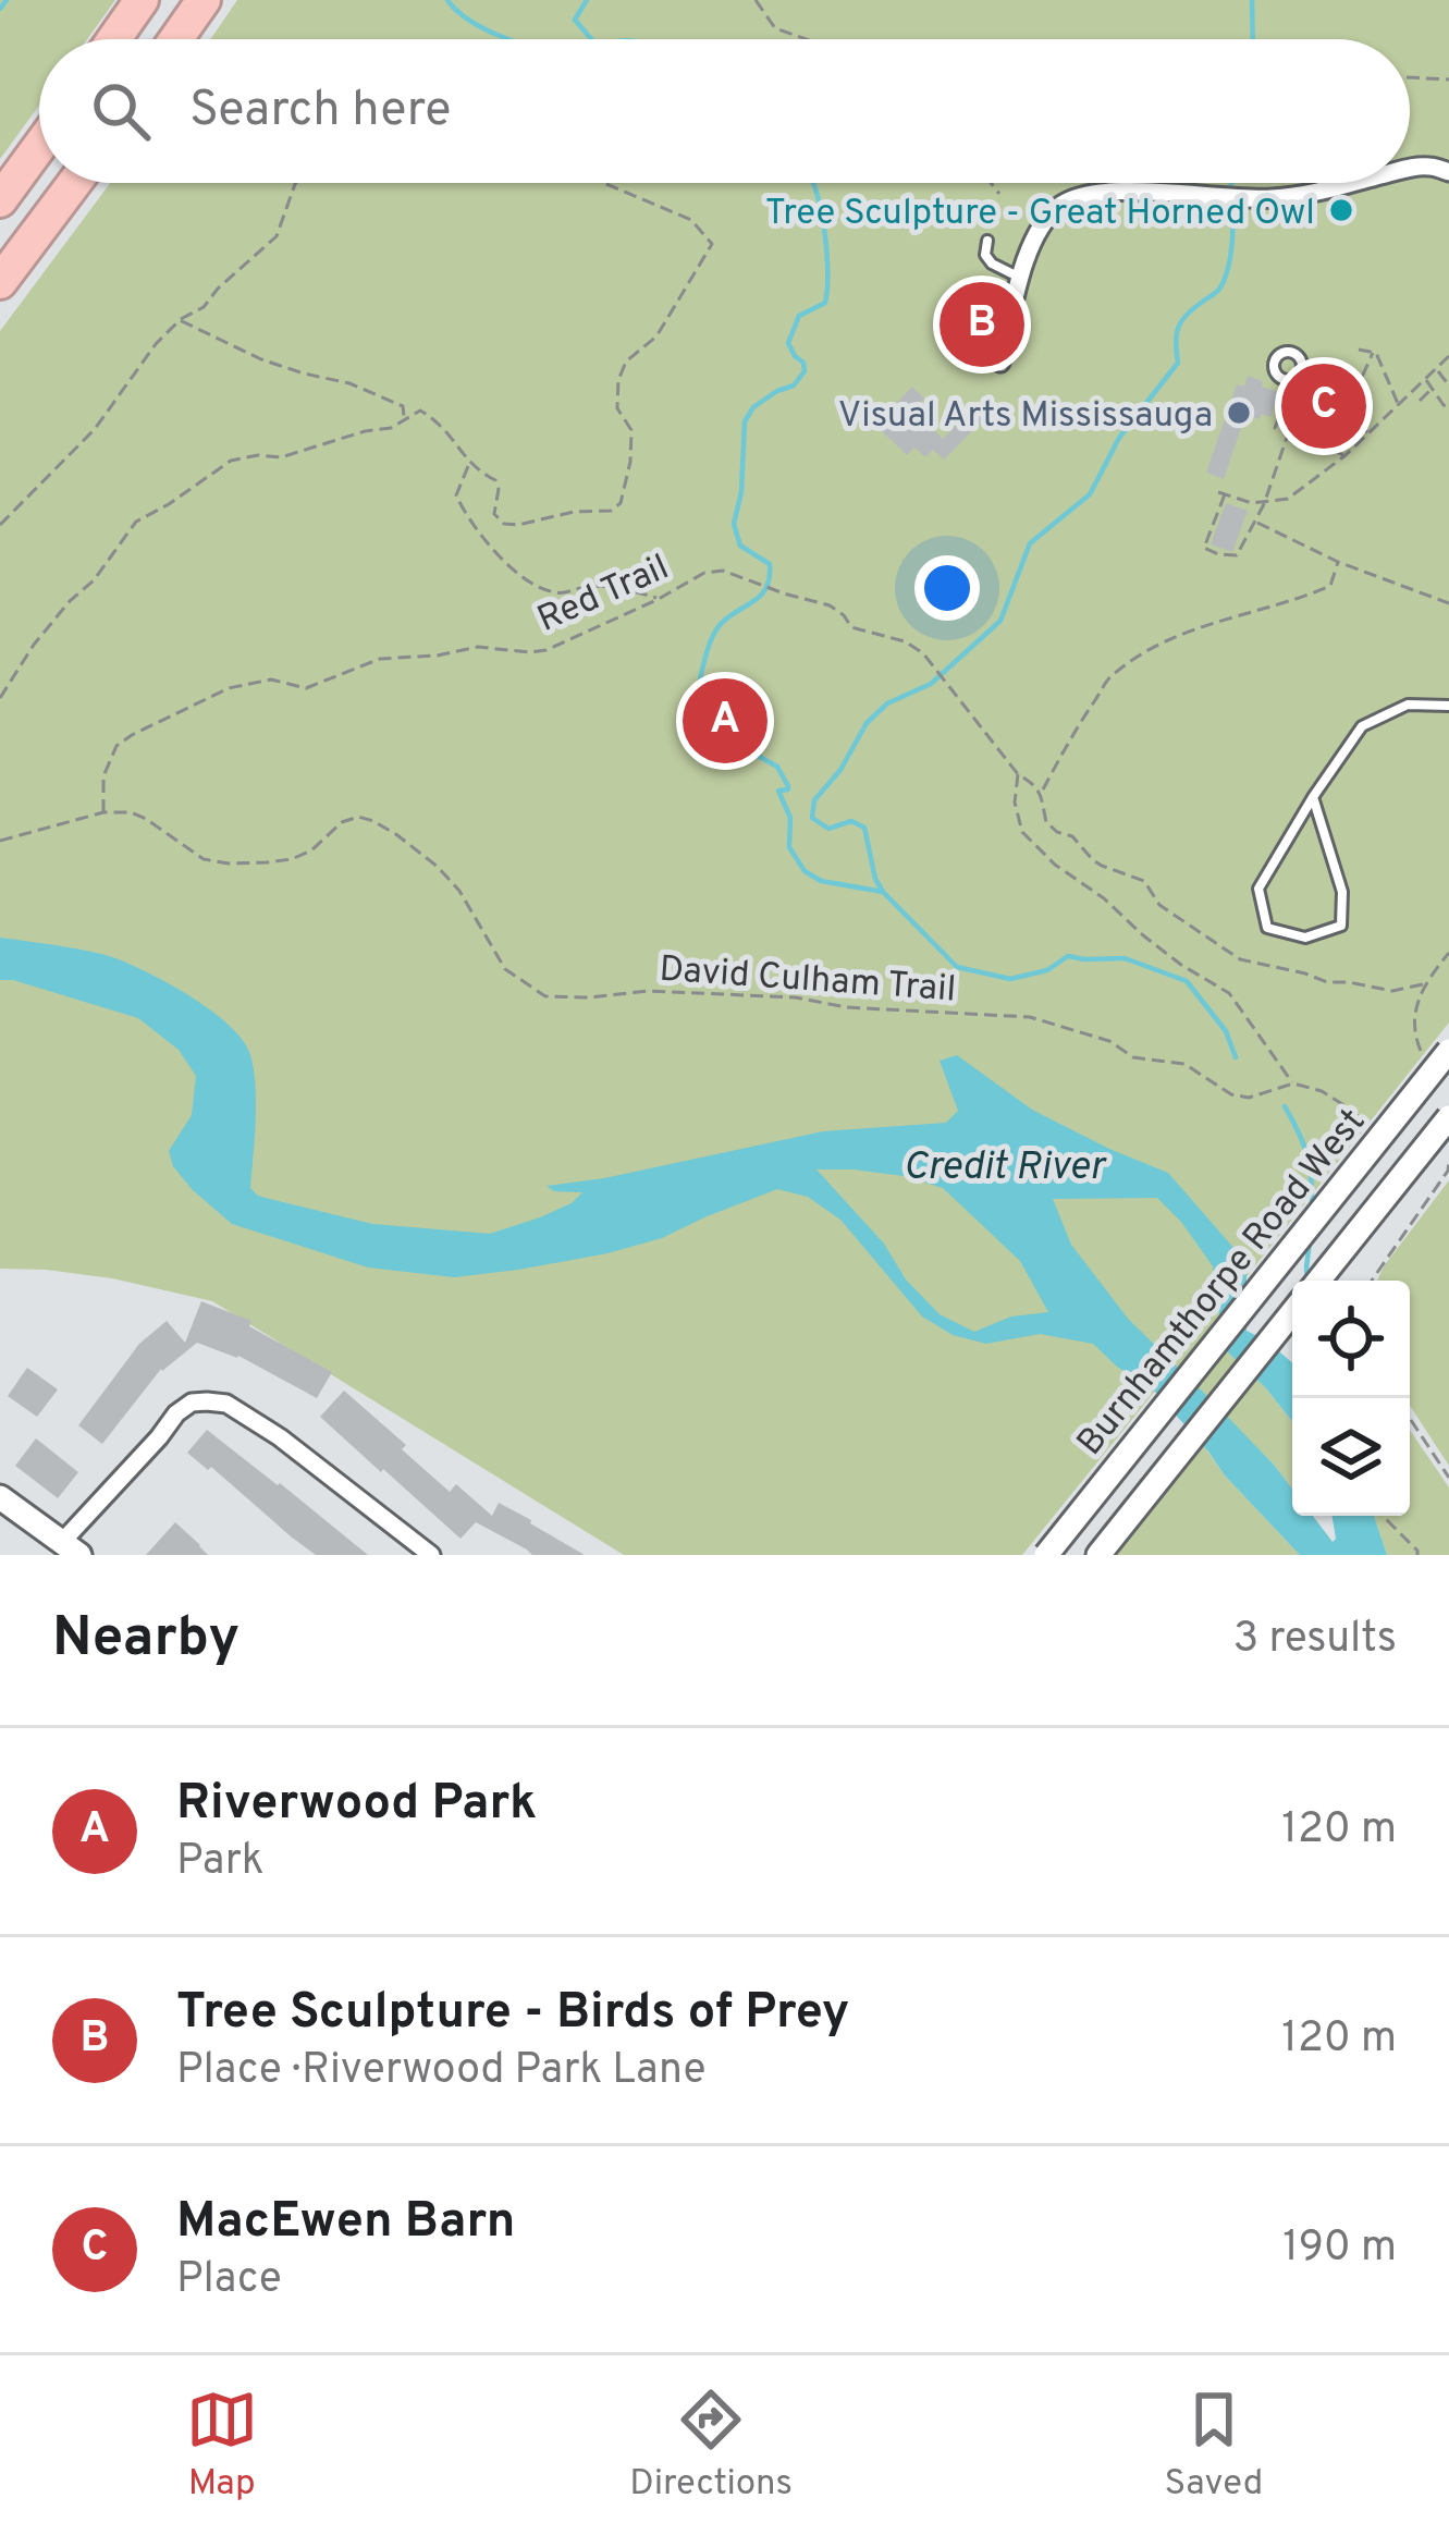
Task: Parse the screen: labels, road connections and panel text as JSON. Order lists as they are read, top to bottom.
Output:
{
  "streets": {
    "main road": ["Burnhamthorpe Road West"],
    "path": ["Red Trail", "David Culham Trail"]
  },
  "crossings": [
    ["Red Trail", "David Culham Trail"]
  ],
  "water": ["Credit River"],
  "places": ["Tree Sculpture - Great Horned Owl", "Visual Arts Mississauga"],
  "page": {
    "search": "Search here",
    "pins": ["B", "C", "A"],
    "heading": ["Nearby", "3 results"],
    "list": [
      {
        "mark": "A",
        "name": "Riverwood Park",
        "note": "Park",
        "value": "120 m"
      },
      {
        "mark": "B",
        "name": "Tree Sculpture - Birds of Prey",
        "note": "Place · Riverwood Park Lane",
        "value": "120 m"
      },
      {
        "mark": "C",
        "name": "MacEwen Barn",
        "note": "Place",
        "value": "190 m"
      }
    ],
    "nav": ["Map", "Directions", "Saved"]
  }
}
